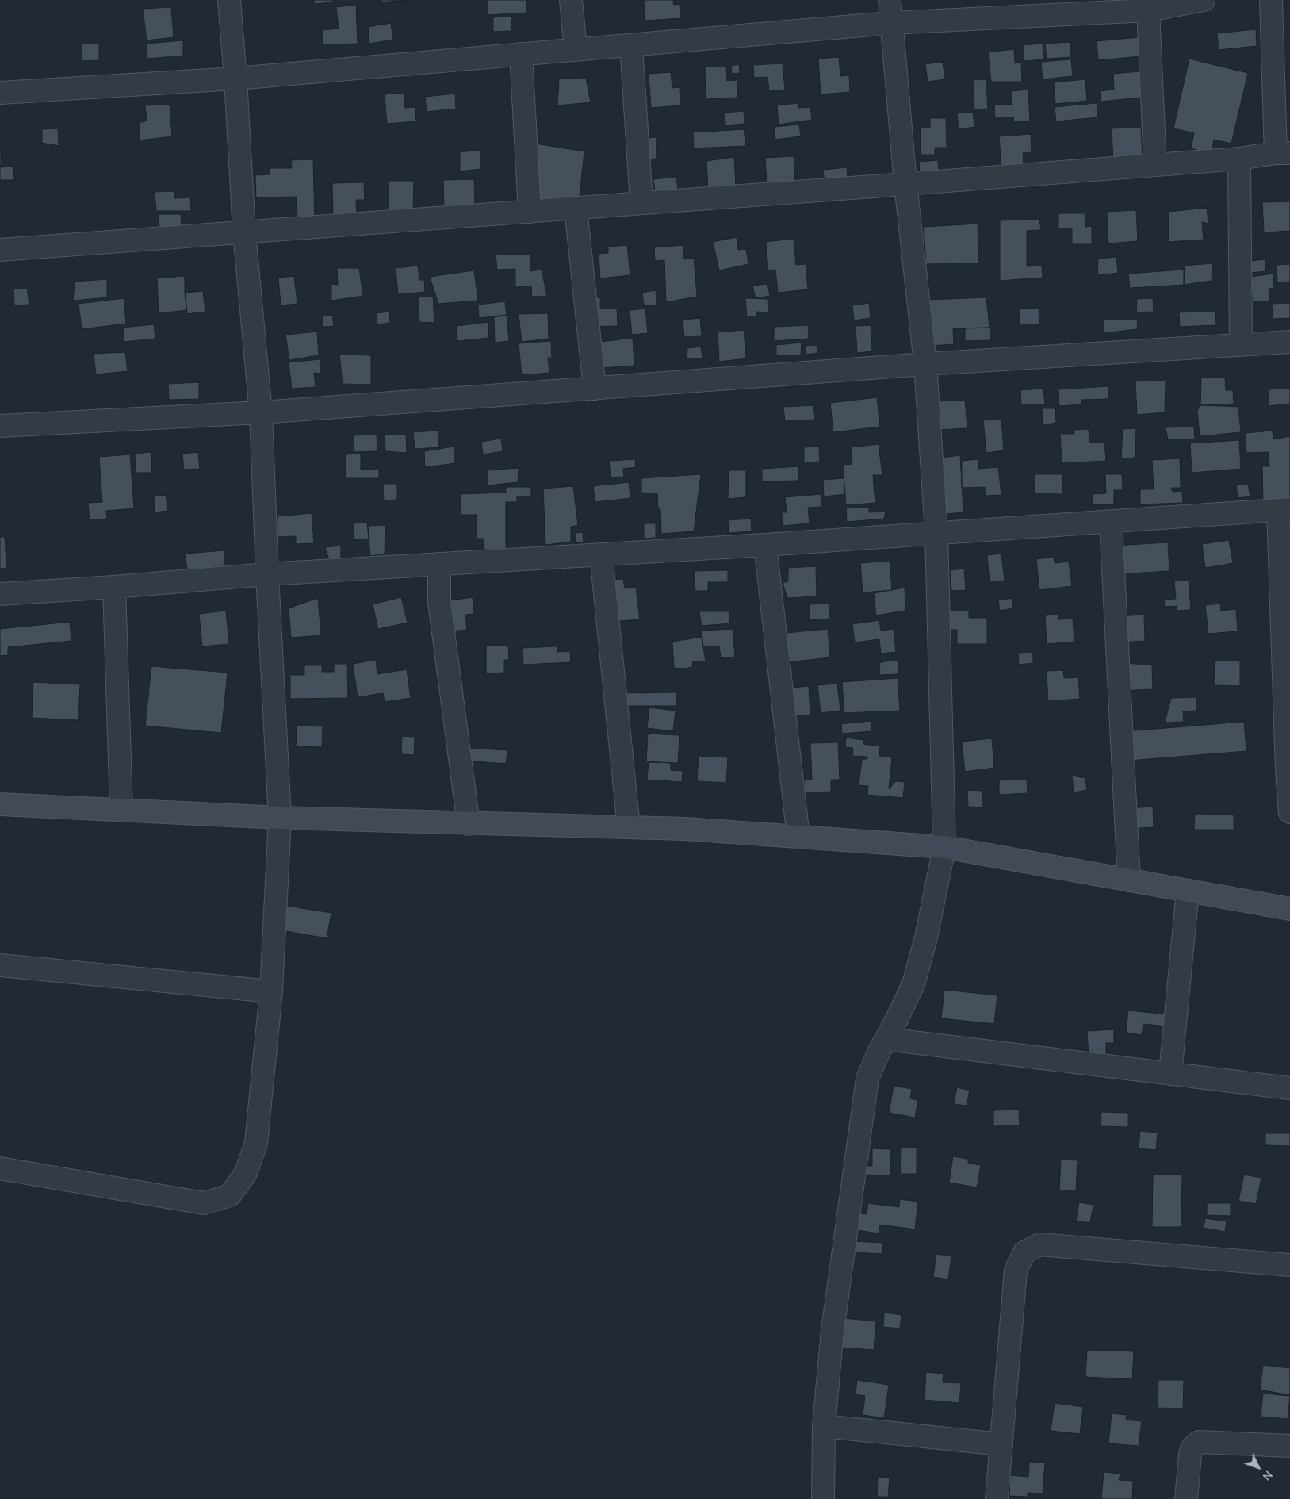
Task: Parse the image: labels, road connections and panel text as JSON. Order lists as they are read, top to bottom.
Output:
{
  "north": "bottom right"
}
